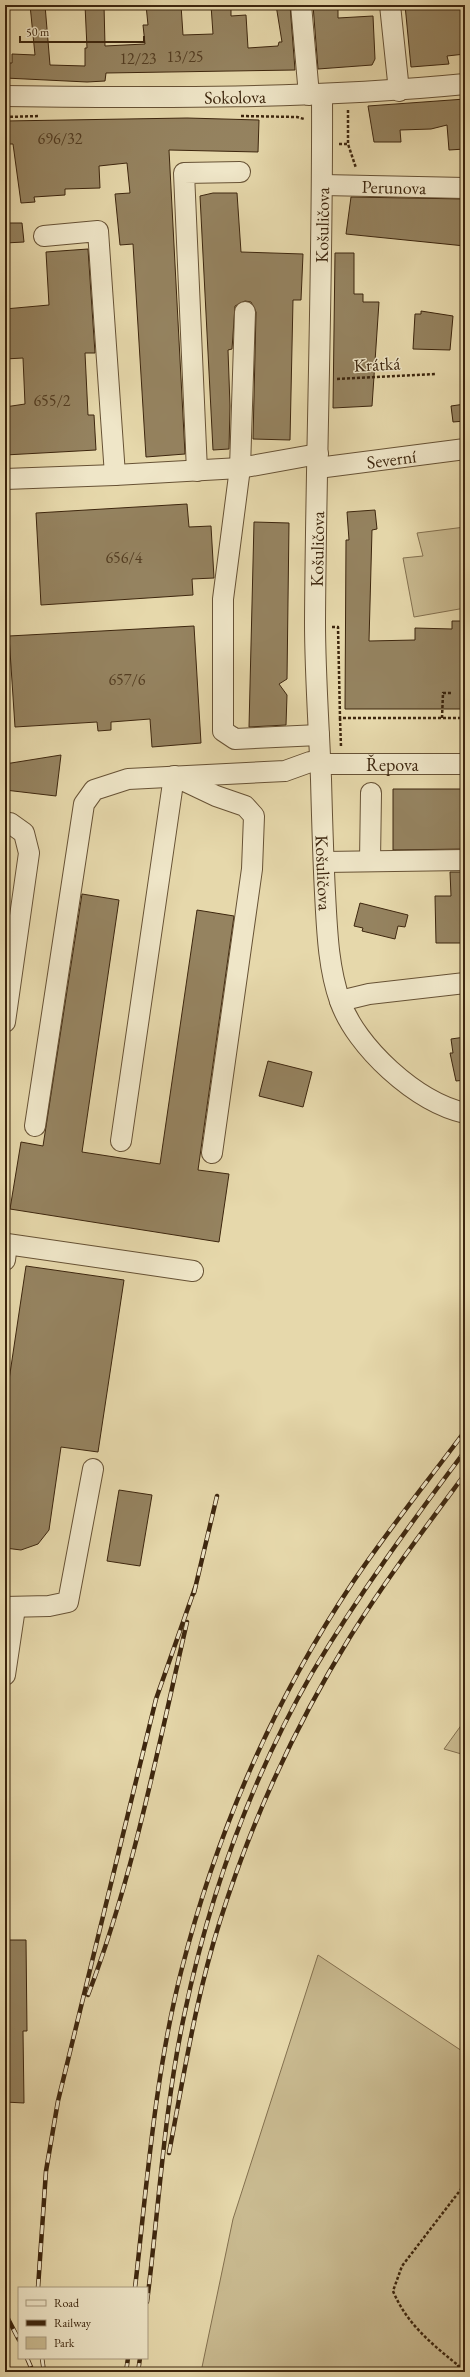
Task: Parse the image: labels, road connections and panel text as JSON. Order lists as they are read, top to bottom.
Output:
{
  "streets": {
    "street": [
      "Sokolova",
      "Perunova",
      "Košuličova",
      "Severní",
      "Řepova"
    ],
    "path": ["Krátká"]
  },
  "crossings": [
    ["Sokolova", "Košuličova"],
    ["Perunova", "Košuličova"],
    ["Košuličova", "Krátká"],
    ["Košuličova", "Severní"],
    ["Košuličova", "Řepova"]
  ],
  "house_numbers": [
    "13/25",
    "12/23",
    "696/32",
    "655/2",
    "656/4",
    "657/6"
  ],
  "legend": ["Road", "Railway", "Park"],
  "scale_bar": "50 m"
}
